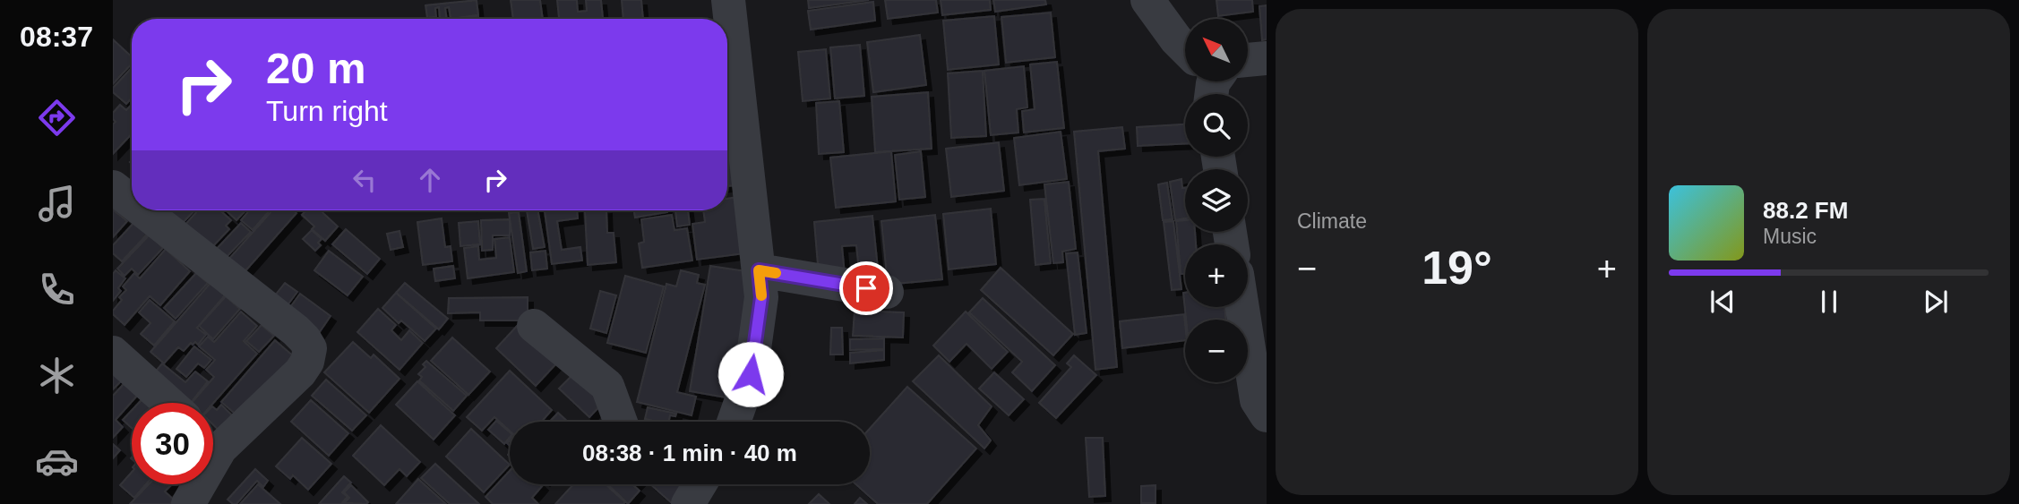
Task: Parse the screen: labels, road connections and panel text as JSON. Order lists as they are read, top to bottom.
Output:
{
  "north": "top left",
  "page": {
    "tabs": "08:37",
    "tile": "Climate",
    "map_buttons": ["+", "−"],
    "turn": ["20 m", "Turn right"],
    "song": ["88.2 FM", "Music"],
    "heat": ["−", "19°", "+"],
    "limit": "30",
    "trip": "08:38 · 1 min · 40 m"
  }
}
